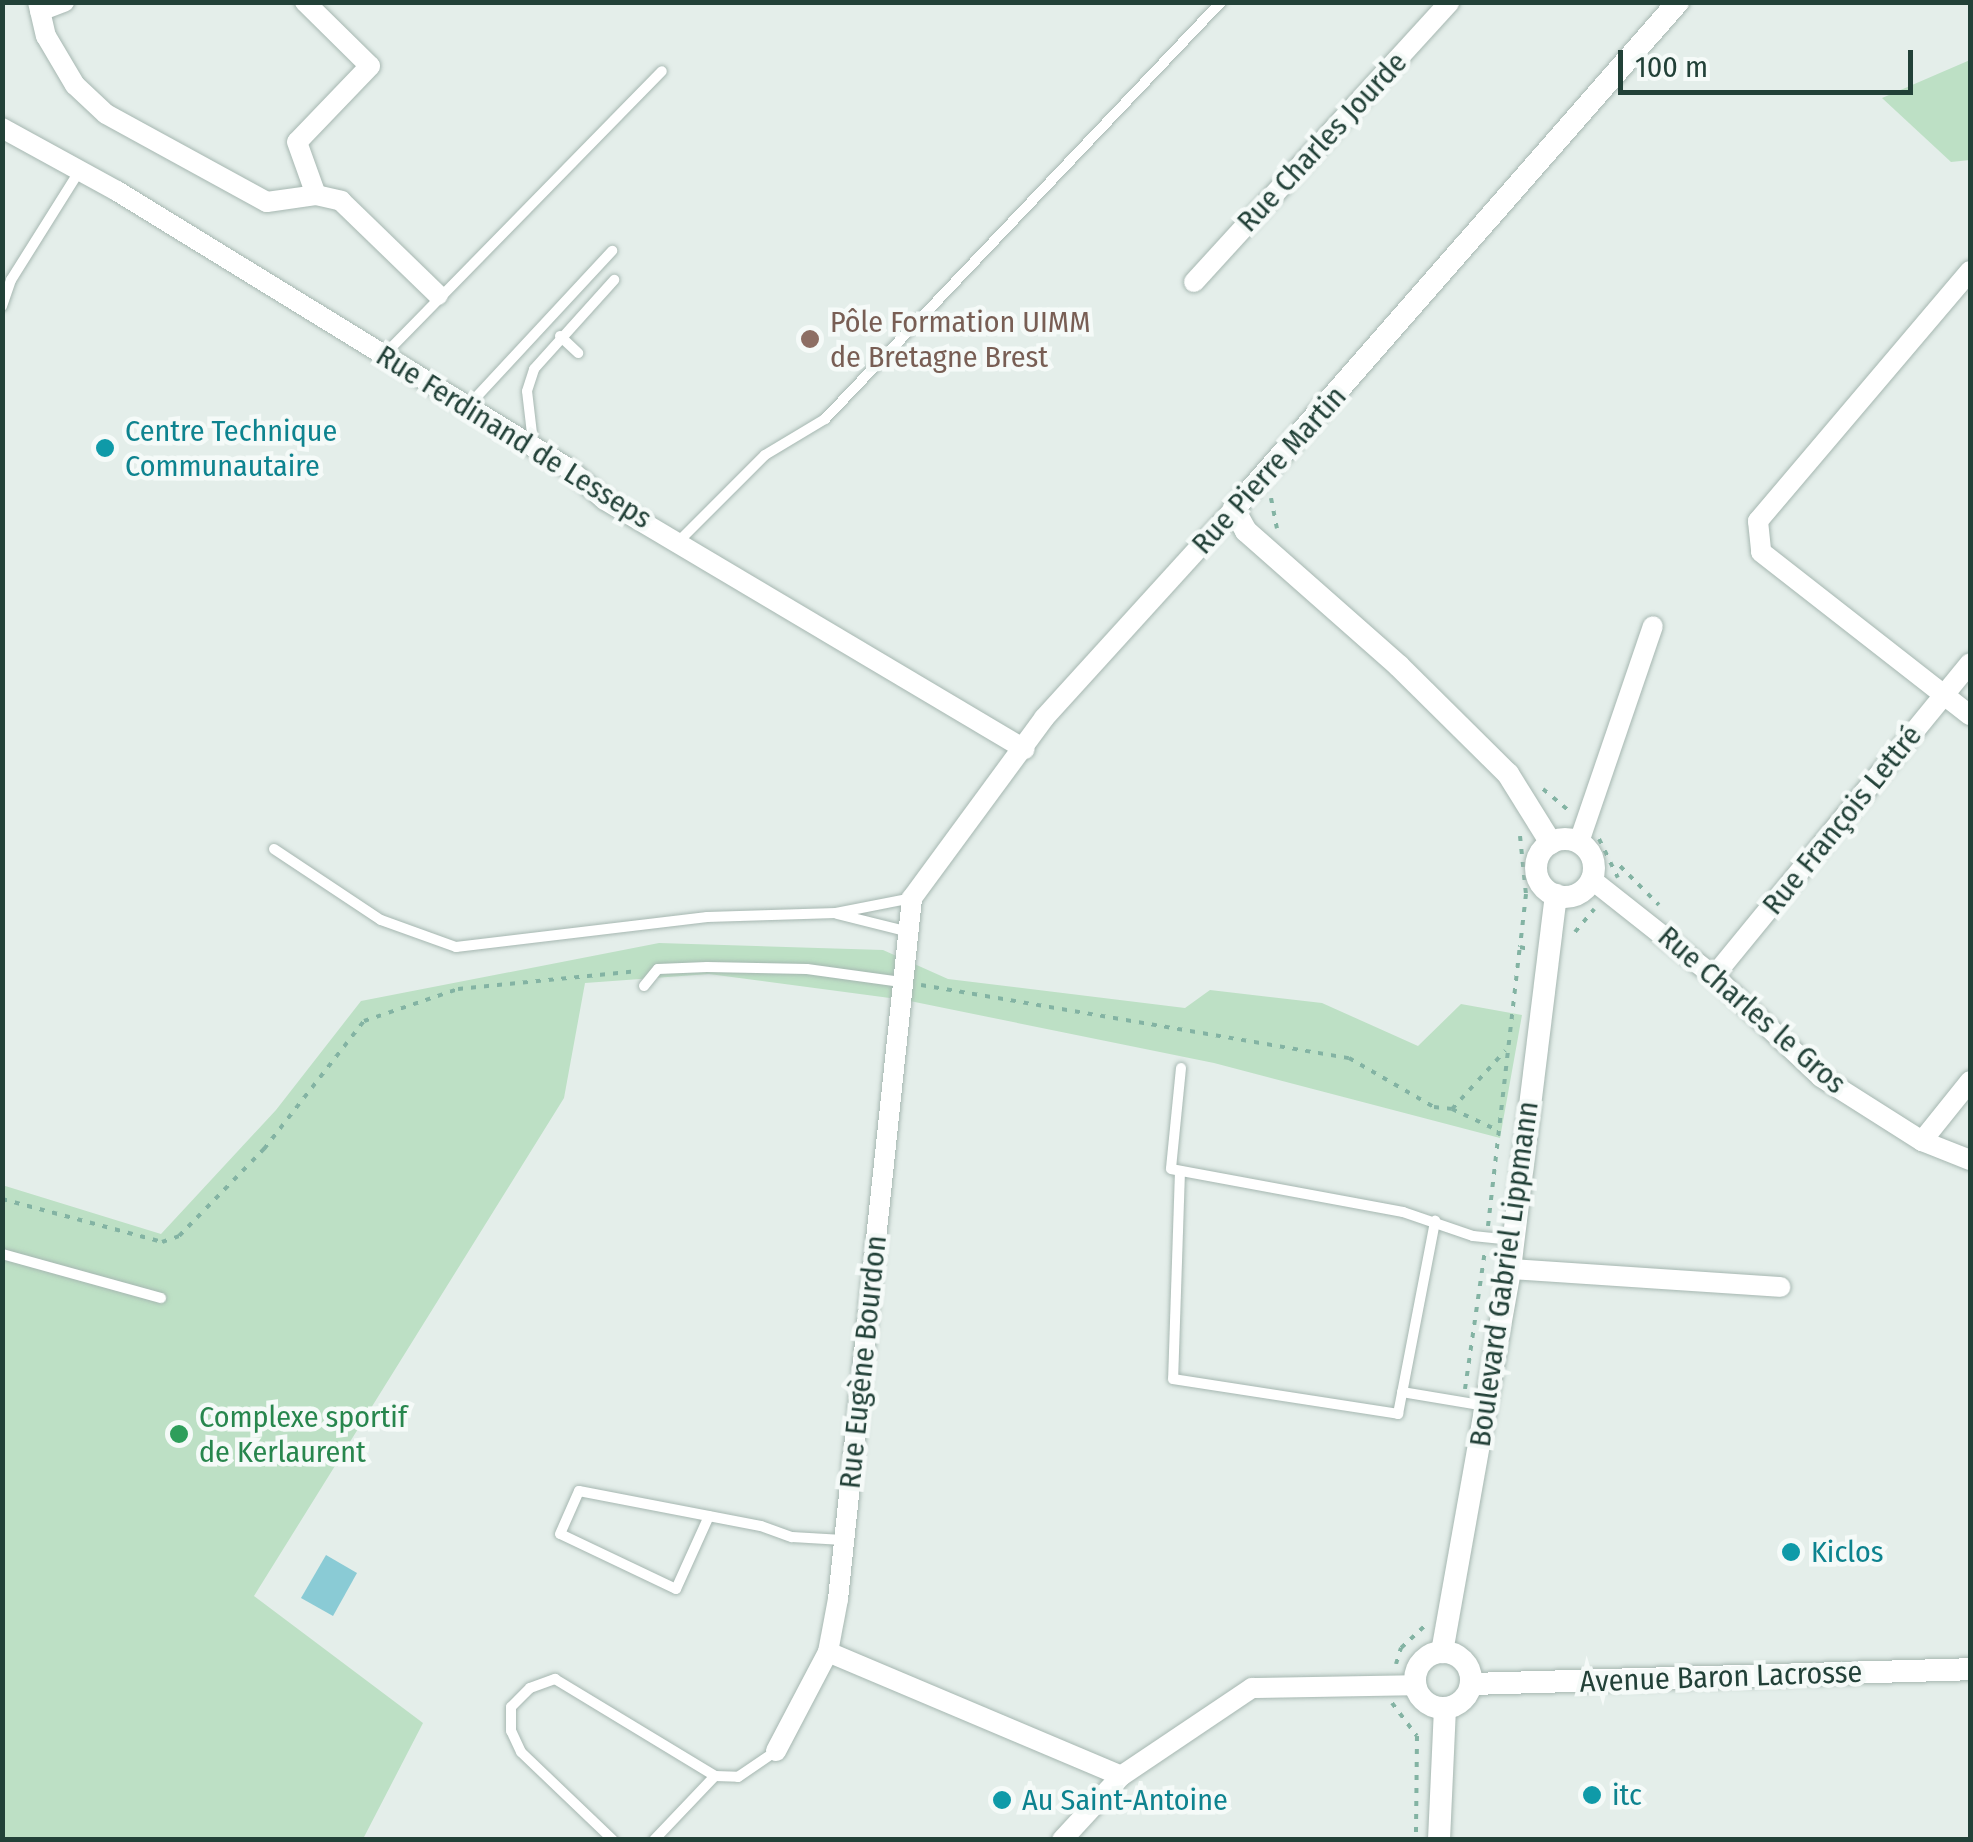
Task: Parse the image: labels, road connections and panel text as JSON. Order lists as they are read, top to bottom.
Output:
{
  "streets": {
    "street": [
      "Rue Charles Jourde",
      "Rue Ferdinand de Lesseps",
      "Rue Pierre Martin",
      "Rue François Lettré",
      "Rue Charles le Gros",
      "Boulevard Gabriel Lippmann",
      "Rue Eugène Bourdon",
      "Avenue Baron Lacrosse"
    ]
  },
  "crossings": [
    ["Rue Ferdinand de Lesseps", "Rue Pierre Martin"],
    ["Rue François Lettré", "Rue Charles le Gros"],
    ["Rue Charles le Gros", "Boulevard Gabriel Lippmann"],
    ["Boulevard Gabriel Lippmann", "Avenue Baron Lacrosse"]
  ],
  "places": [
    "Pôle Formation UIMM de Bretagne Brest",
    "Centre Technique Communautaire",
    "Complexe sportif de Kerlaurent",
    "Kiclos",
    "itc",
    "Au Saint-Antoine"
  ],
  "scale_bar": "100 m"
}
